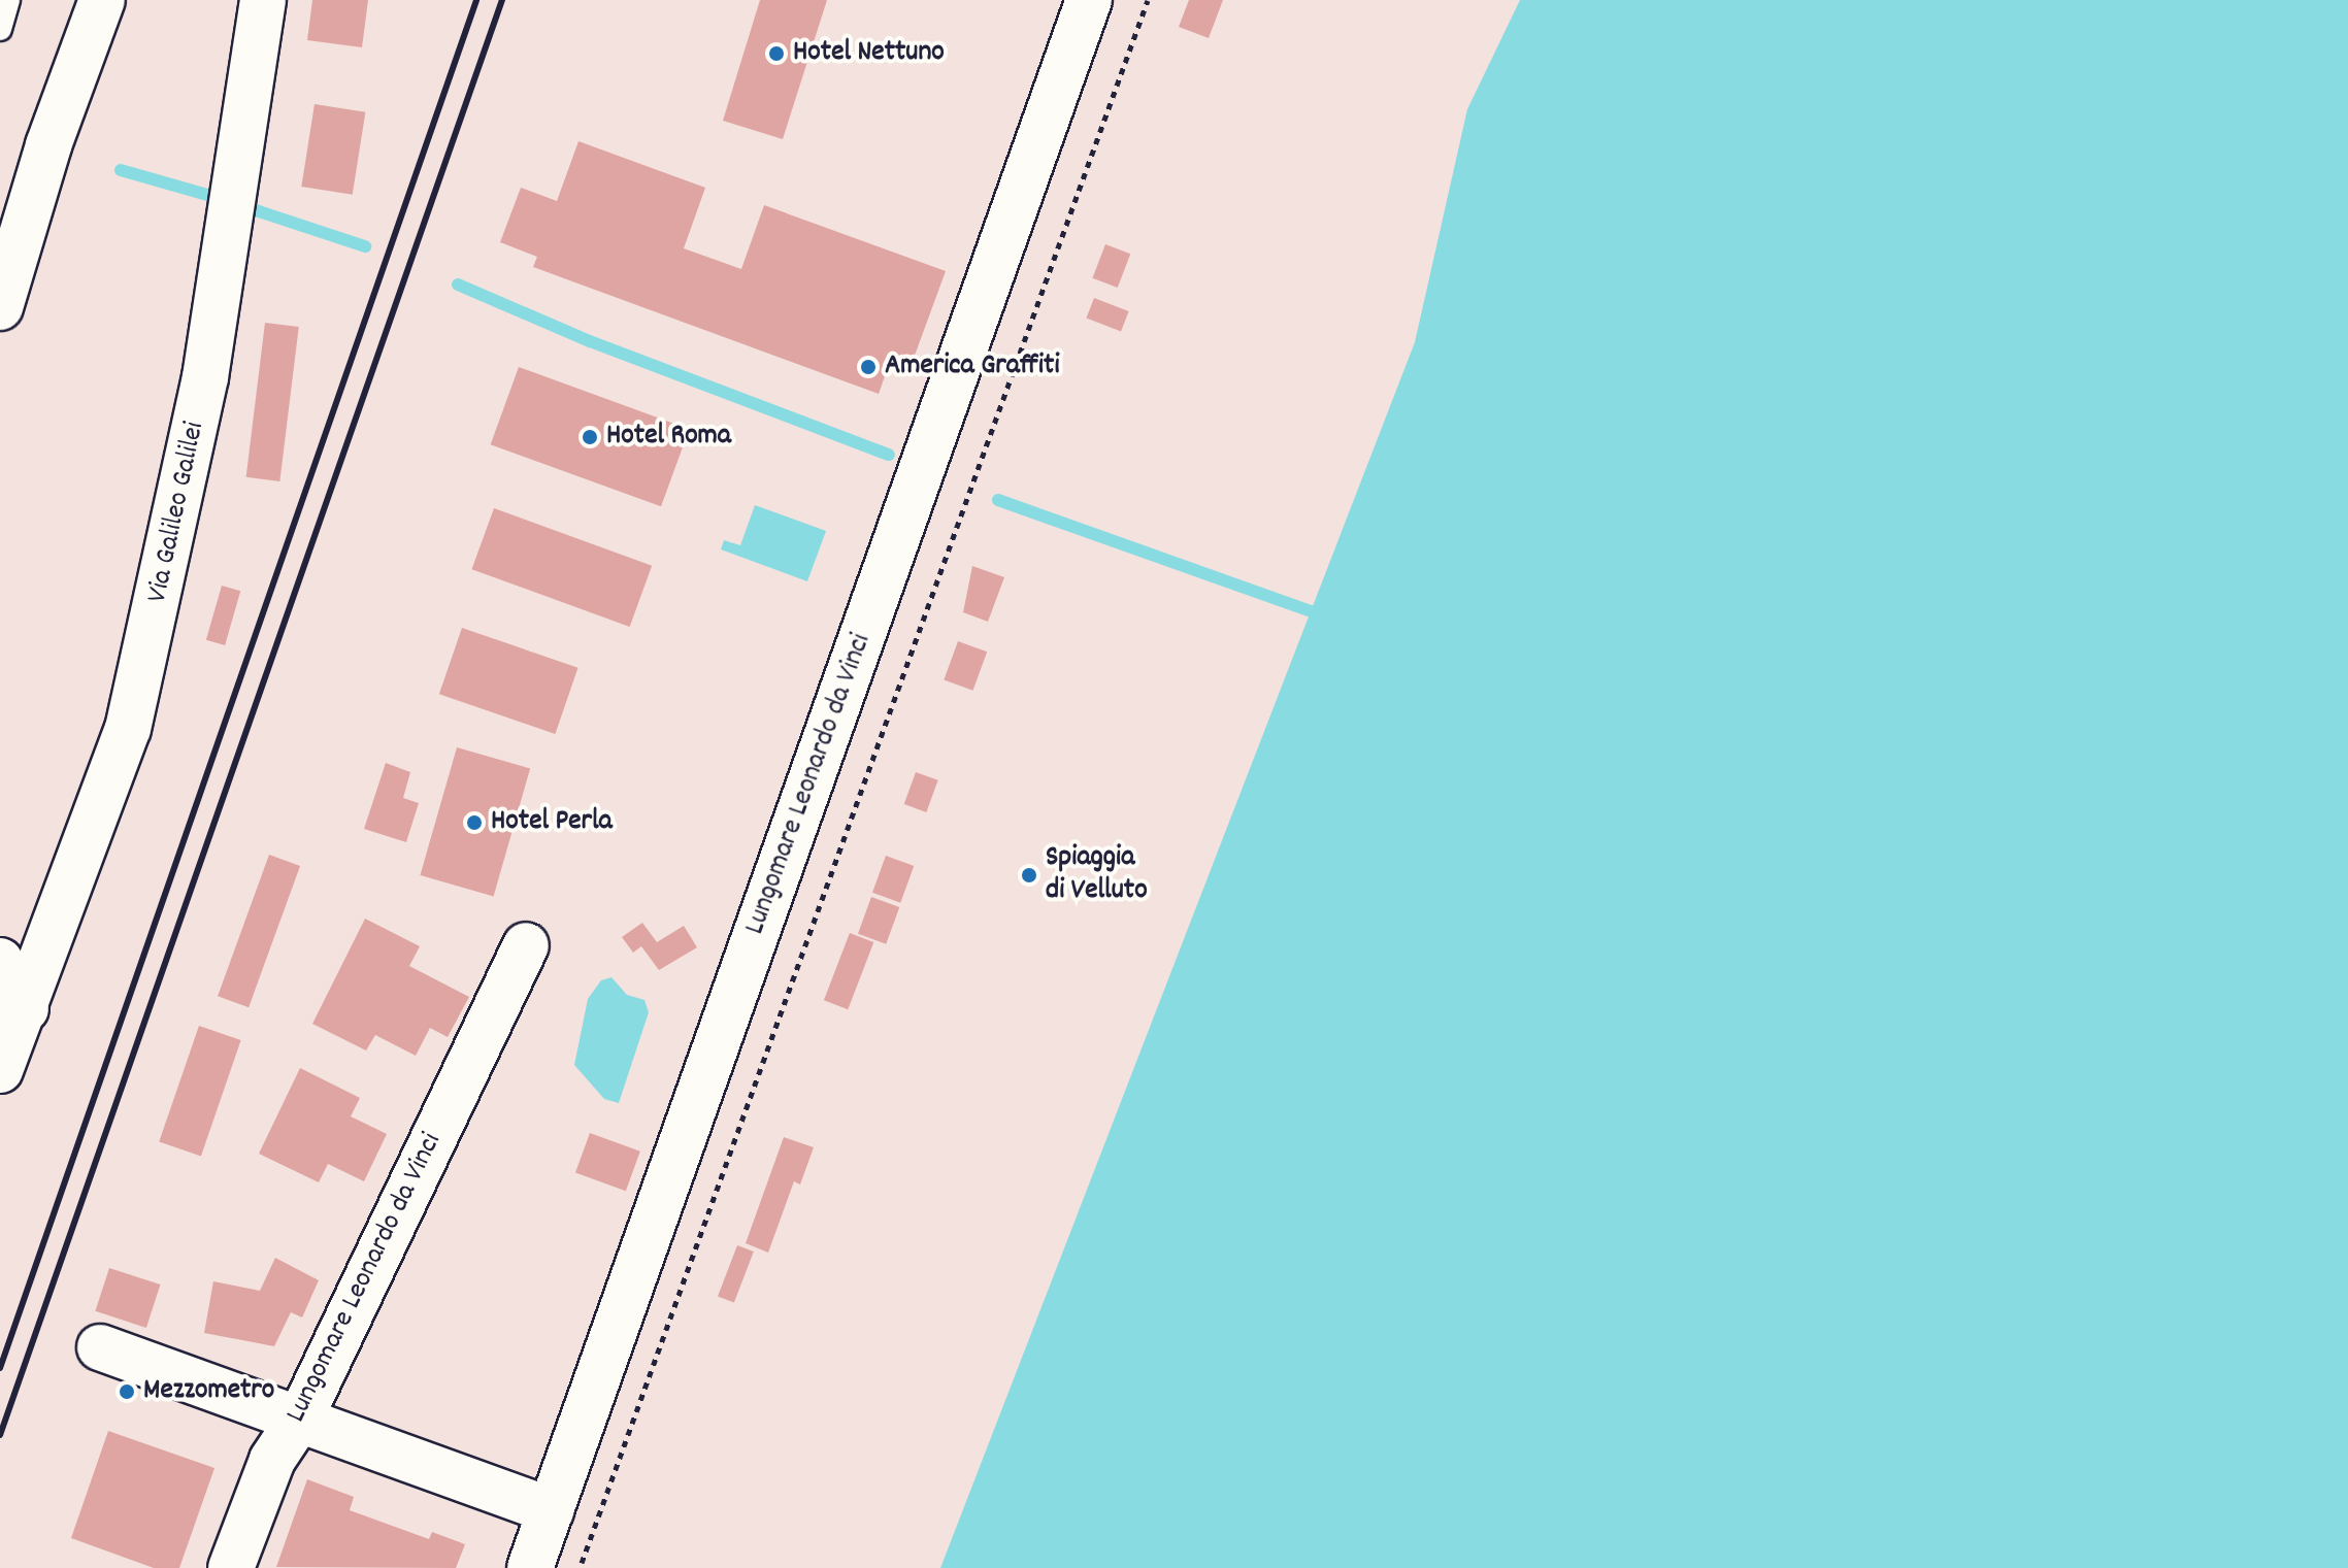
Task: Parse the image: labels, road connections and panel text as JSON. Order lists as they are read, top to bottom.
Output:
{
  "streets": {
    "street": ["Via Galileo Galilei", "Lungomare Leonardo da Vinci"]
  },
  "places": [
    "Hotel Nettuno",
    "America Graffiti",
    "Hotel Roma",
    "Hotel Perla",
    "Spiaggia di Velluto",
    "Mezzometro"
  ]
}
